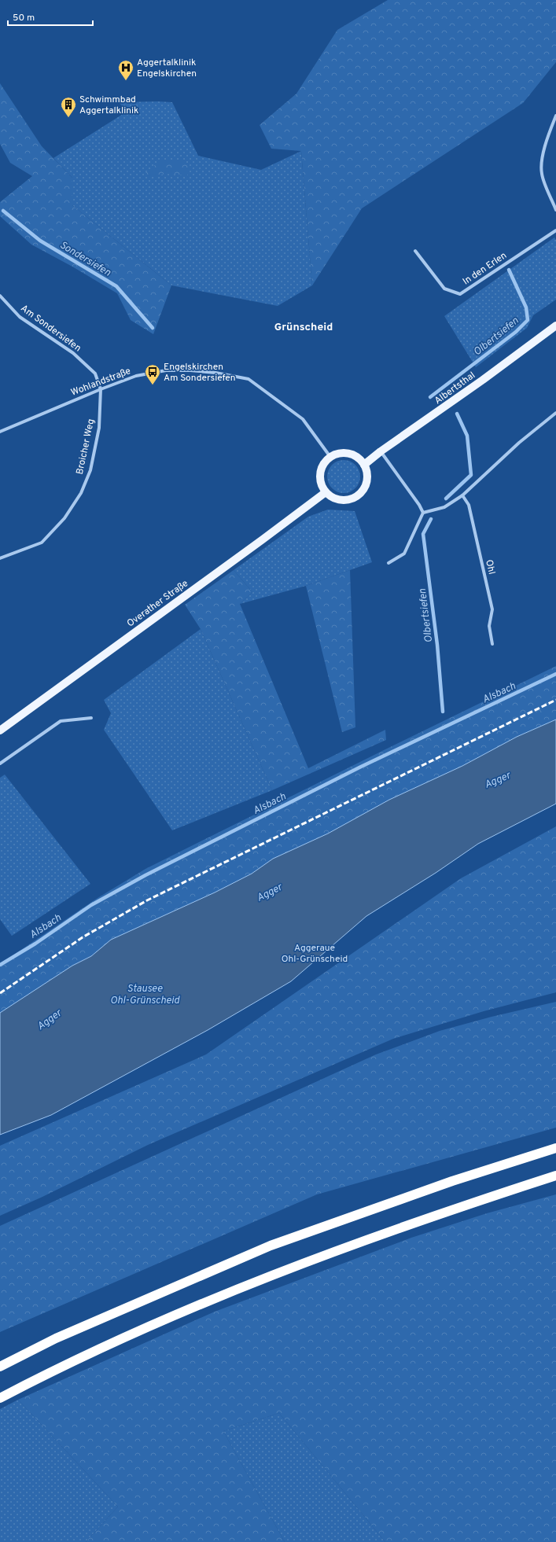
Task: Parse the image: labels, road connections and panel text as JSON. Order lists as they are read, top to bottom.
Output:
{
  "streets": {
    "main road": ["Albertsthal", "Overather Straße"],
    "street": [
      "In den Erlen",
      "Am Sondersiefen",
      "Wohlandstraße",
      "Broicher Weg",
      "Ohl"
    ]
  },
  "crossings": [
    ["Am Sondersiefen", "Wohlandstraße"],
    ["Am Sondersiefen", "Broicher Weg"],
    ["Wohlandstraße", "Albertsthal"],
    ["Wohlandstraße", "Broicher Weg"],
    ["Wohlandstraße", "Overather Straße"],
    ["Albertsthal", "Overather Straße"]
  ],
  "districts": ["Grünscheid"],
  "water": [
    "Sondersiefen",
    "Olbertsiefen",
    "Alsbach",
    "Agger",
    "Stausee Ohl-Grünscheid"
  ],
  "parks": ["Aggeraue Ohl-Grünscheid"],
  "places": {
    "hospital": ["Aggertalklinik Engelskirchen"],
    "building": ["Schwimmbad Aggertalklinik"],
    "bus stop": ["Engelskirchen Am Sondersiefen"]
  },
  "scale_bar": "50 m"
}
